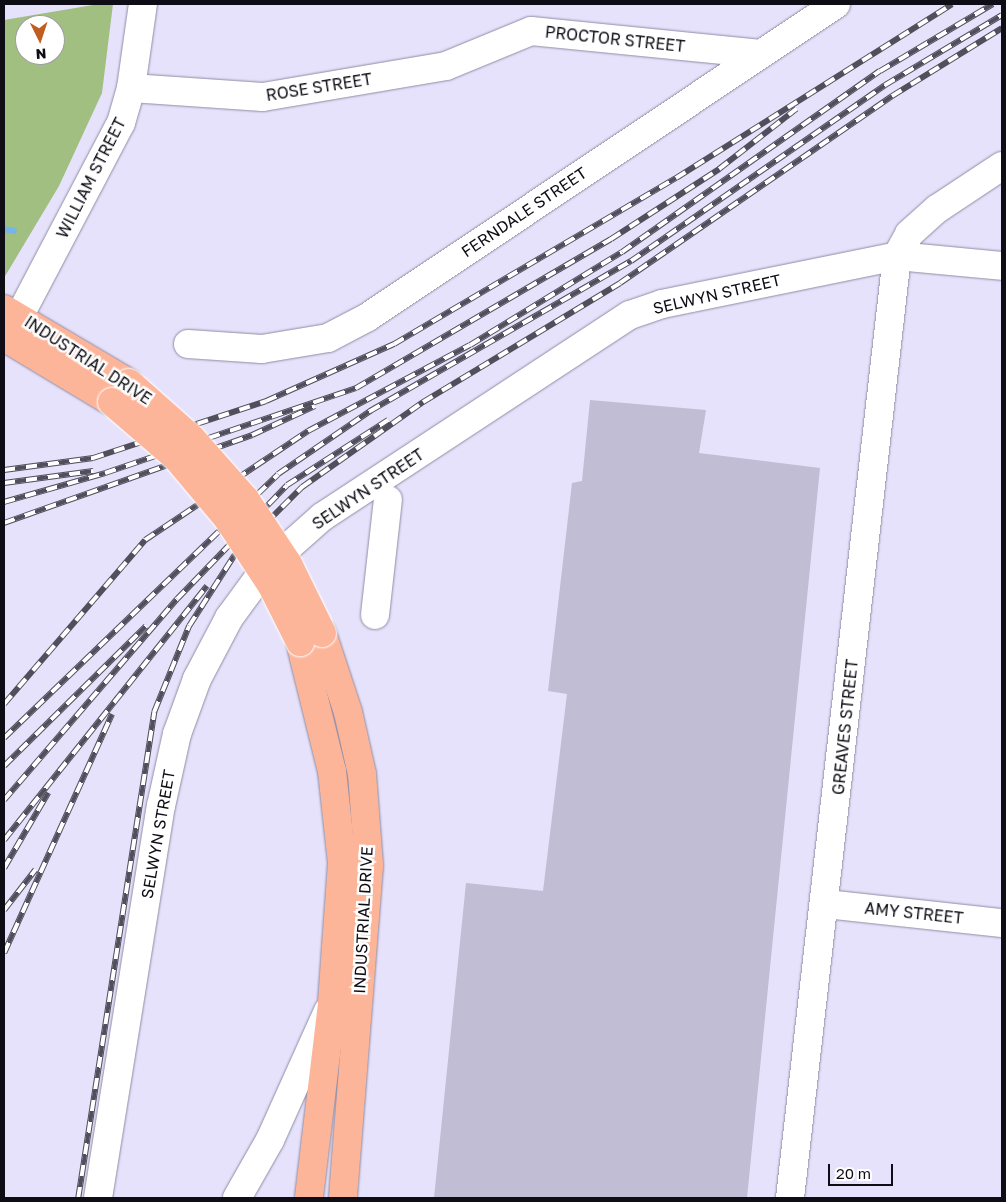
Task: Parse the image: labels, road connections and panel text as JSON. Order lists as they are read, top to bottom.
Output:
{
  "streets": {
    "highway": ["INDUSTRIAL DRIVE"],
    "street": [
      "PROCTOR STREET",
      "ROSE STREET",
      "WILLIAM STREET",
      "FERNDALE STREET",
      "SELWYN STREET",
      "GREAVES STREET",
      "AMY STREET"
    ]
  },
  "crossings": [
    ["PROCTOR STREET", "ROSE STREET"],
    ["PROCTOR STREET", "FERNDALE STREET"],
    ["ROSE STREET", "WILLIAM STREET"],
    ["WILLIAM STREET", "INDUSTRIAL DRIVE"],
    ["SELWYN STREET", "GREAVES STREET"],
    ["GREAVES STREET", "AMY STREET"]
  ],
  "scale_bar": "20 m",
  "north": "bottom"
}
